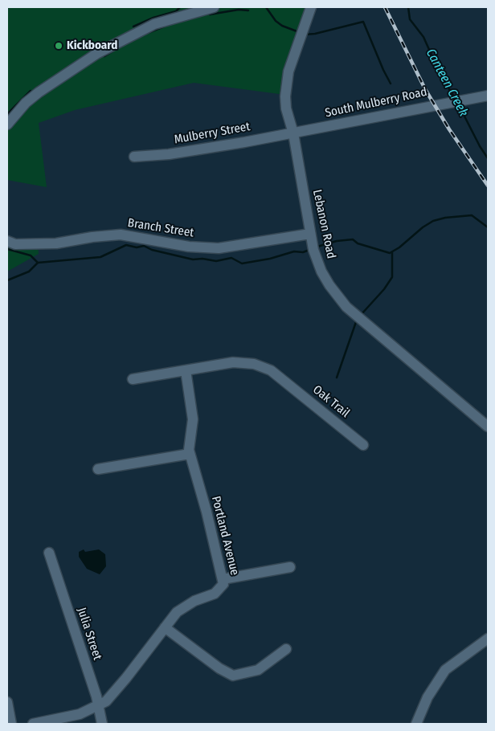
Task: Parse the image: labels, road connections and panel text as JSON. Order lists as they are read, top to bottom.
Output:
{
  "streets": {
    "street": [
      "South Mulberry Road",
      "Mulberry Street",
      "Lebanon Road",
      "Branch Street",
      "Oak Trail",
      "Portland Avenue",
      "Julia Street"
    ]
  },
  "crossings": [
    ["South Mulberry Road", "Mulberry Street"],
    ["South Mulberry Road", "Lebanon Road"],
    ["Mulberry Street", "Lebanon Road"],
    ["Lebanon Road", "Branch Street"],
    ["Oak Trail", "Portland Avenue"],
    ["Portland Avenue", "Julia Street"]
  ],
  "water": ["Canteen Creek"],
  "places": ["Kickboard"]
}
